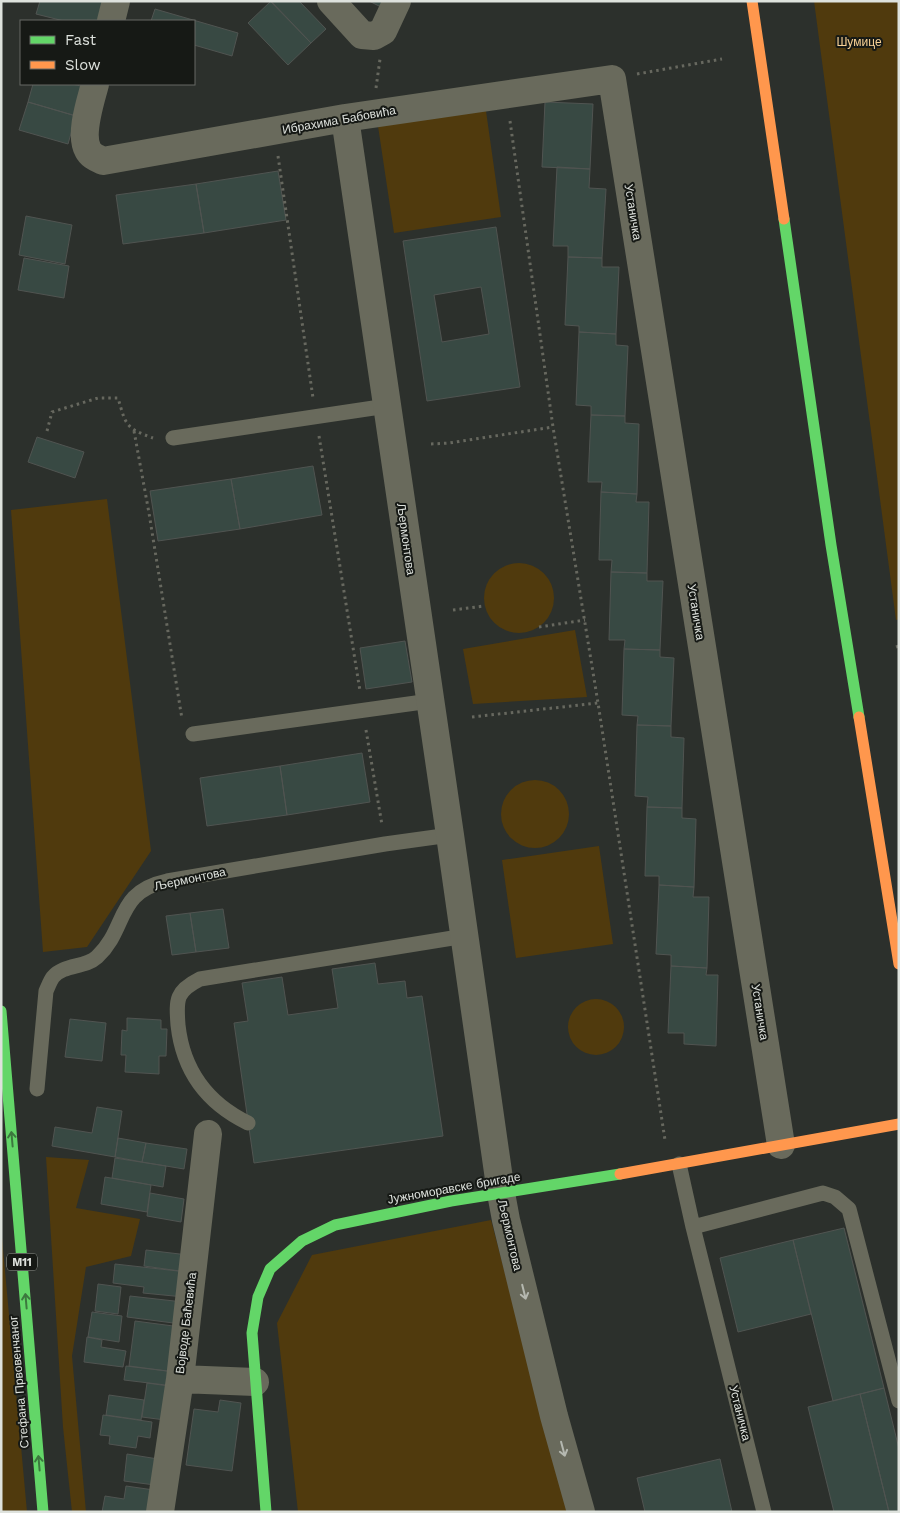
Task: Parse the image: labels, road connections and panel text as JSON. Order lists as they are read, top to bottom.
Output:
{
  "streets": {
    "main road": ["Јужноморавске бригаде", "M11", "Стефана Првовенчаног"],
    "street": [
      "Ибрахима Бабовића",
      "Устаничка",
      "Љермонтова",
      "Војводе Баћевића"
    ]
  },
  "crossings": [
    ["Ибрахима Бабовића", "Устаничка"],
    ["Ибрахима Бабовића", "Љермонтова"],
    ["Устаничка", "Јужноморавске бригаде"],
    ["Љермонтова", "Јужноморавске бригаде"]
  ],
  "one_way": ["Стефана Првовенчаног"],
  "parks": ["Шумице"],
  "legend": ["Fast", "Slow"]
}
